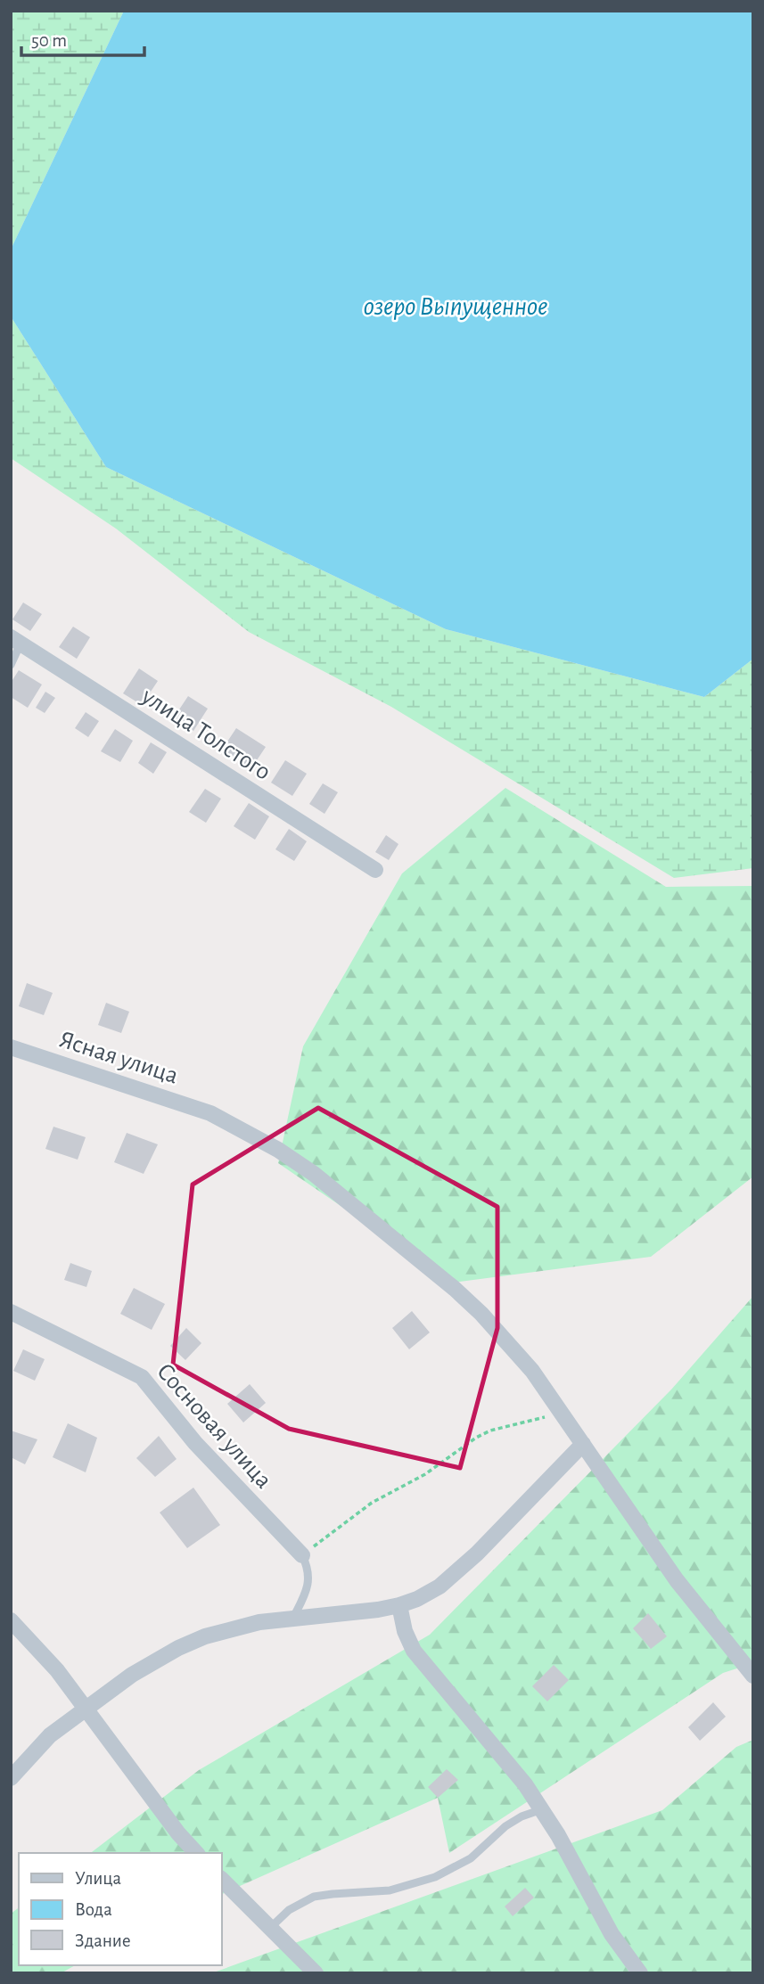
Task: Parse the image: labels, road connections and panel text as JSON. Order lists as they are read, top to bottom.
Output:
{
  "streets": {
    "street": ["улица Толстого", "Ясная улица", "Сосновая улица"]
  },
  "water": ["озеро Выпущенное"],
  "legend": ["Улица", "Вода", "Здание"],
  "scale_bar": "50 m"
}
